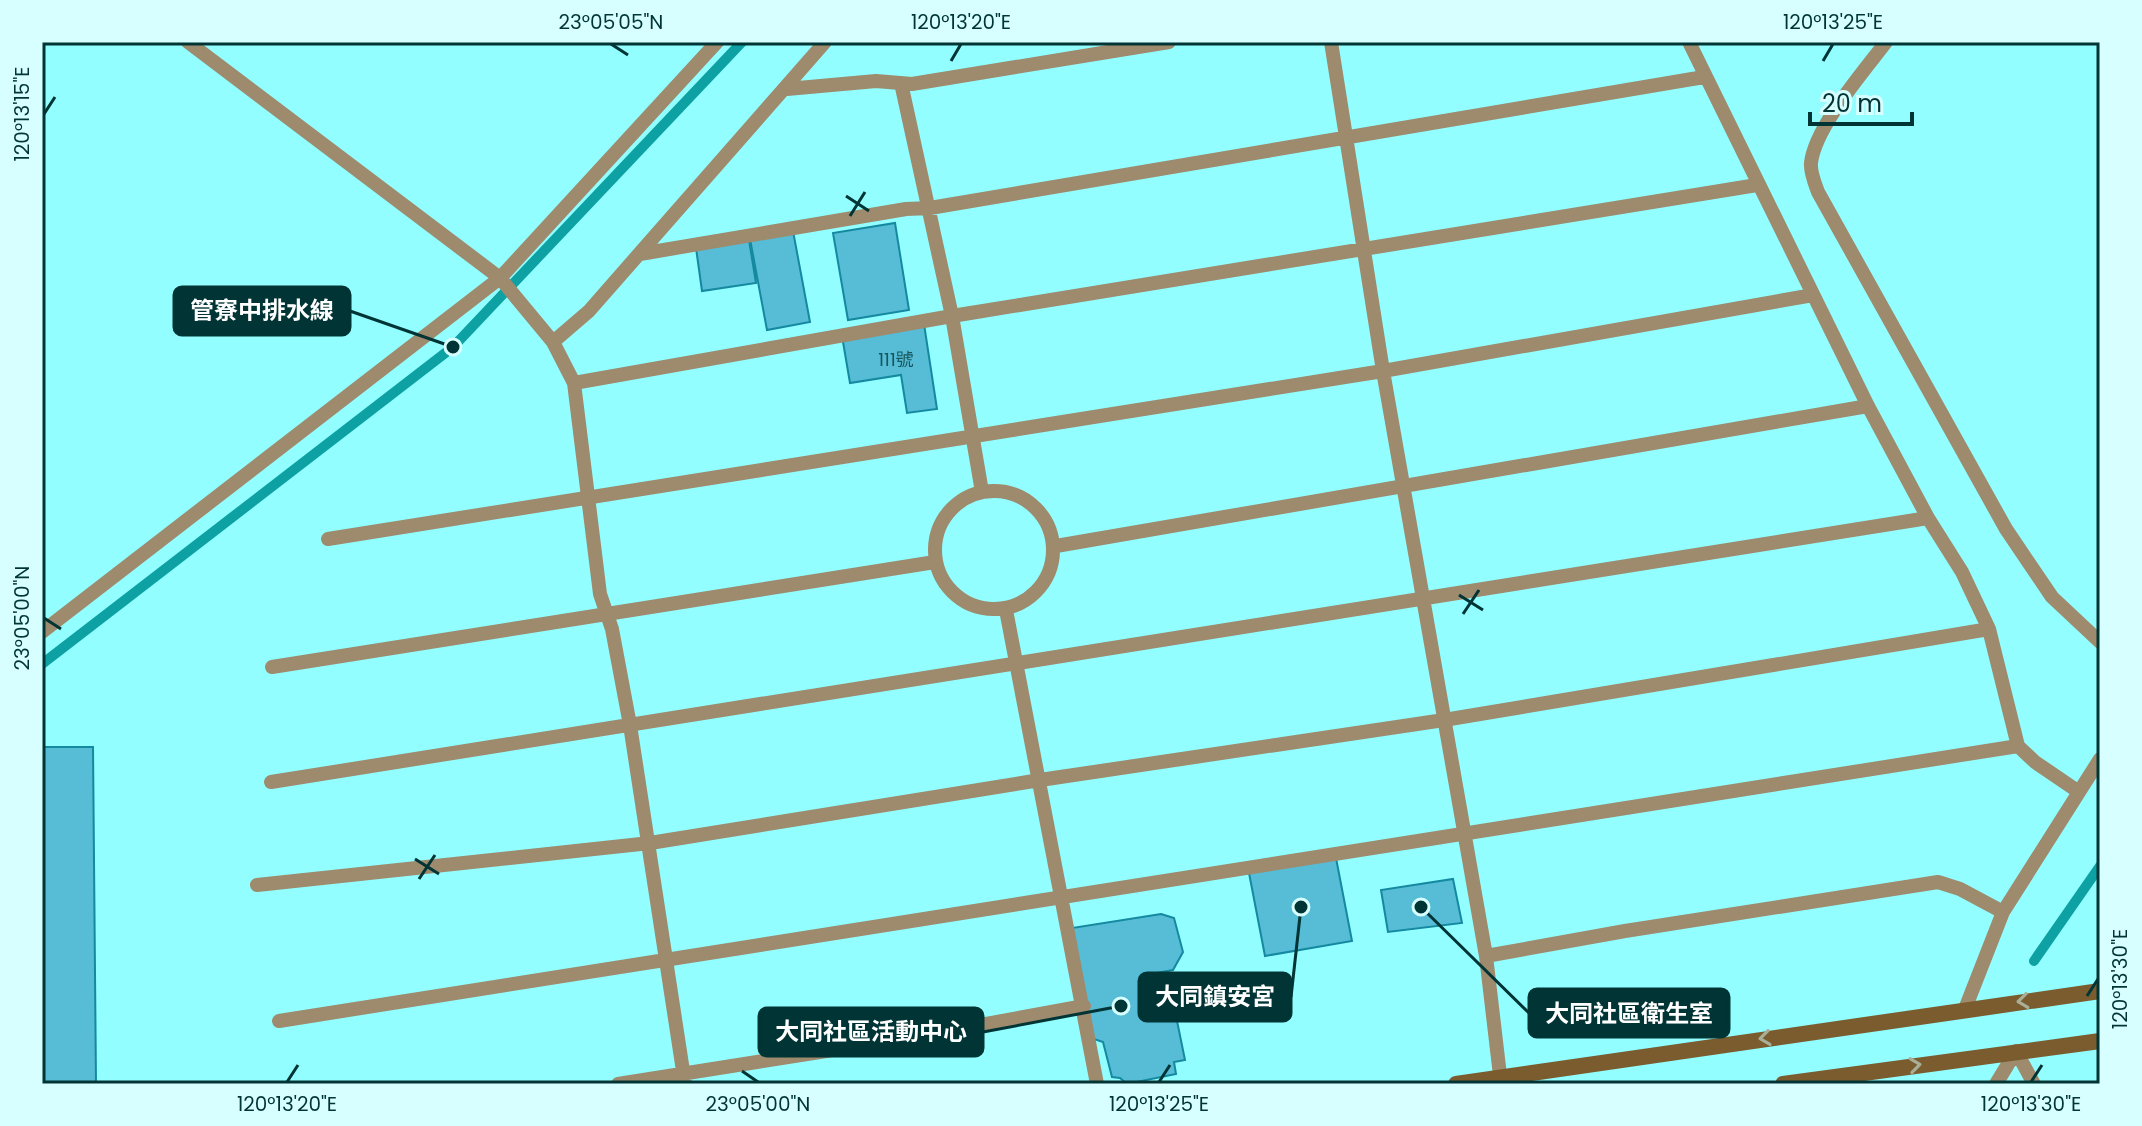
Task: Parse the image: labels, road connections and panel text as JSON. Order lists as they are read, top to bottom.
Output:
{
  "places": [
    "管寮中排水線",
    "大同鎮安宮",
    "大同社區衛生室",
    "大同社區活動中心"
  ],
  "house_numbers": ["111號"],
  "scale_bar": "20 m",
  "coordinates": [
    "23°05'05\"N",
    "120°13'20\"E",
    "120°13'25\"E",
    "120°13'15\"E",
    "23°05'00\"N",
    "120°13'30\"E"
  ]
}
